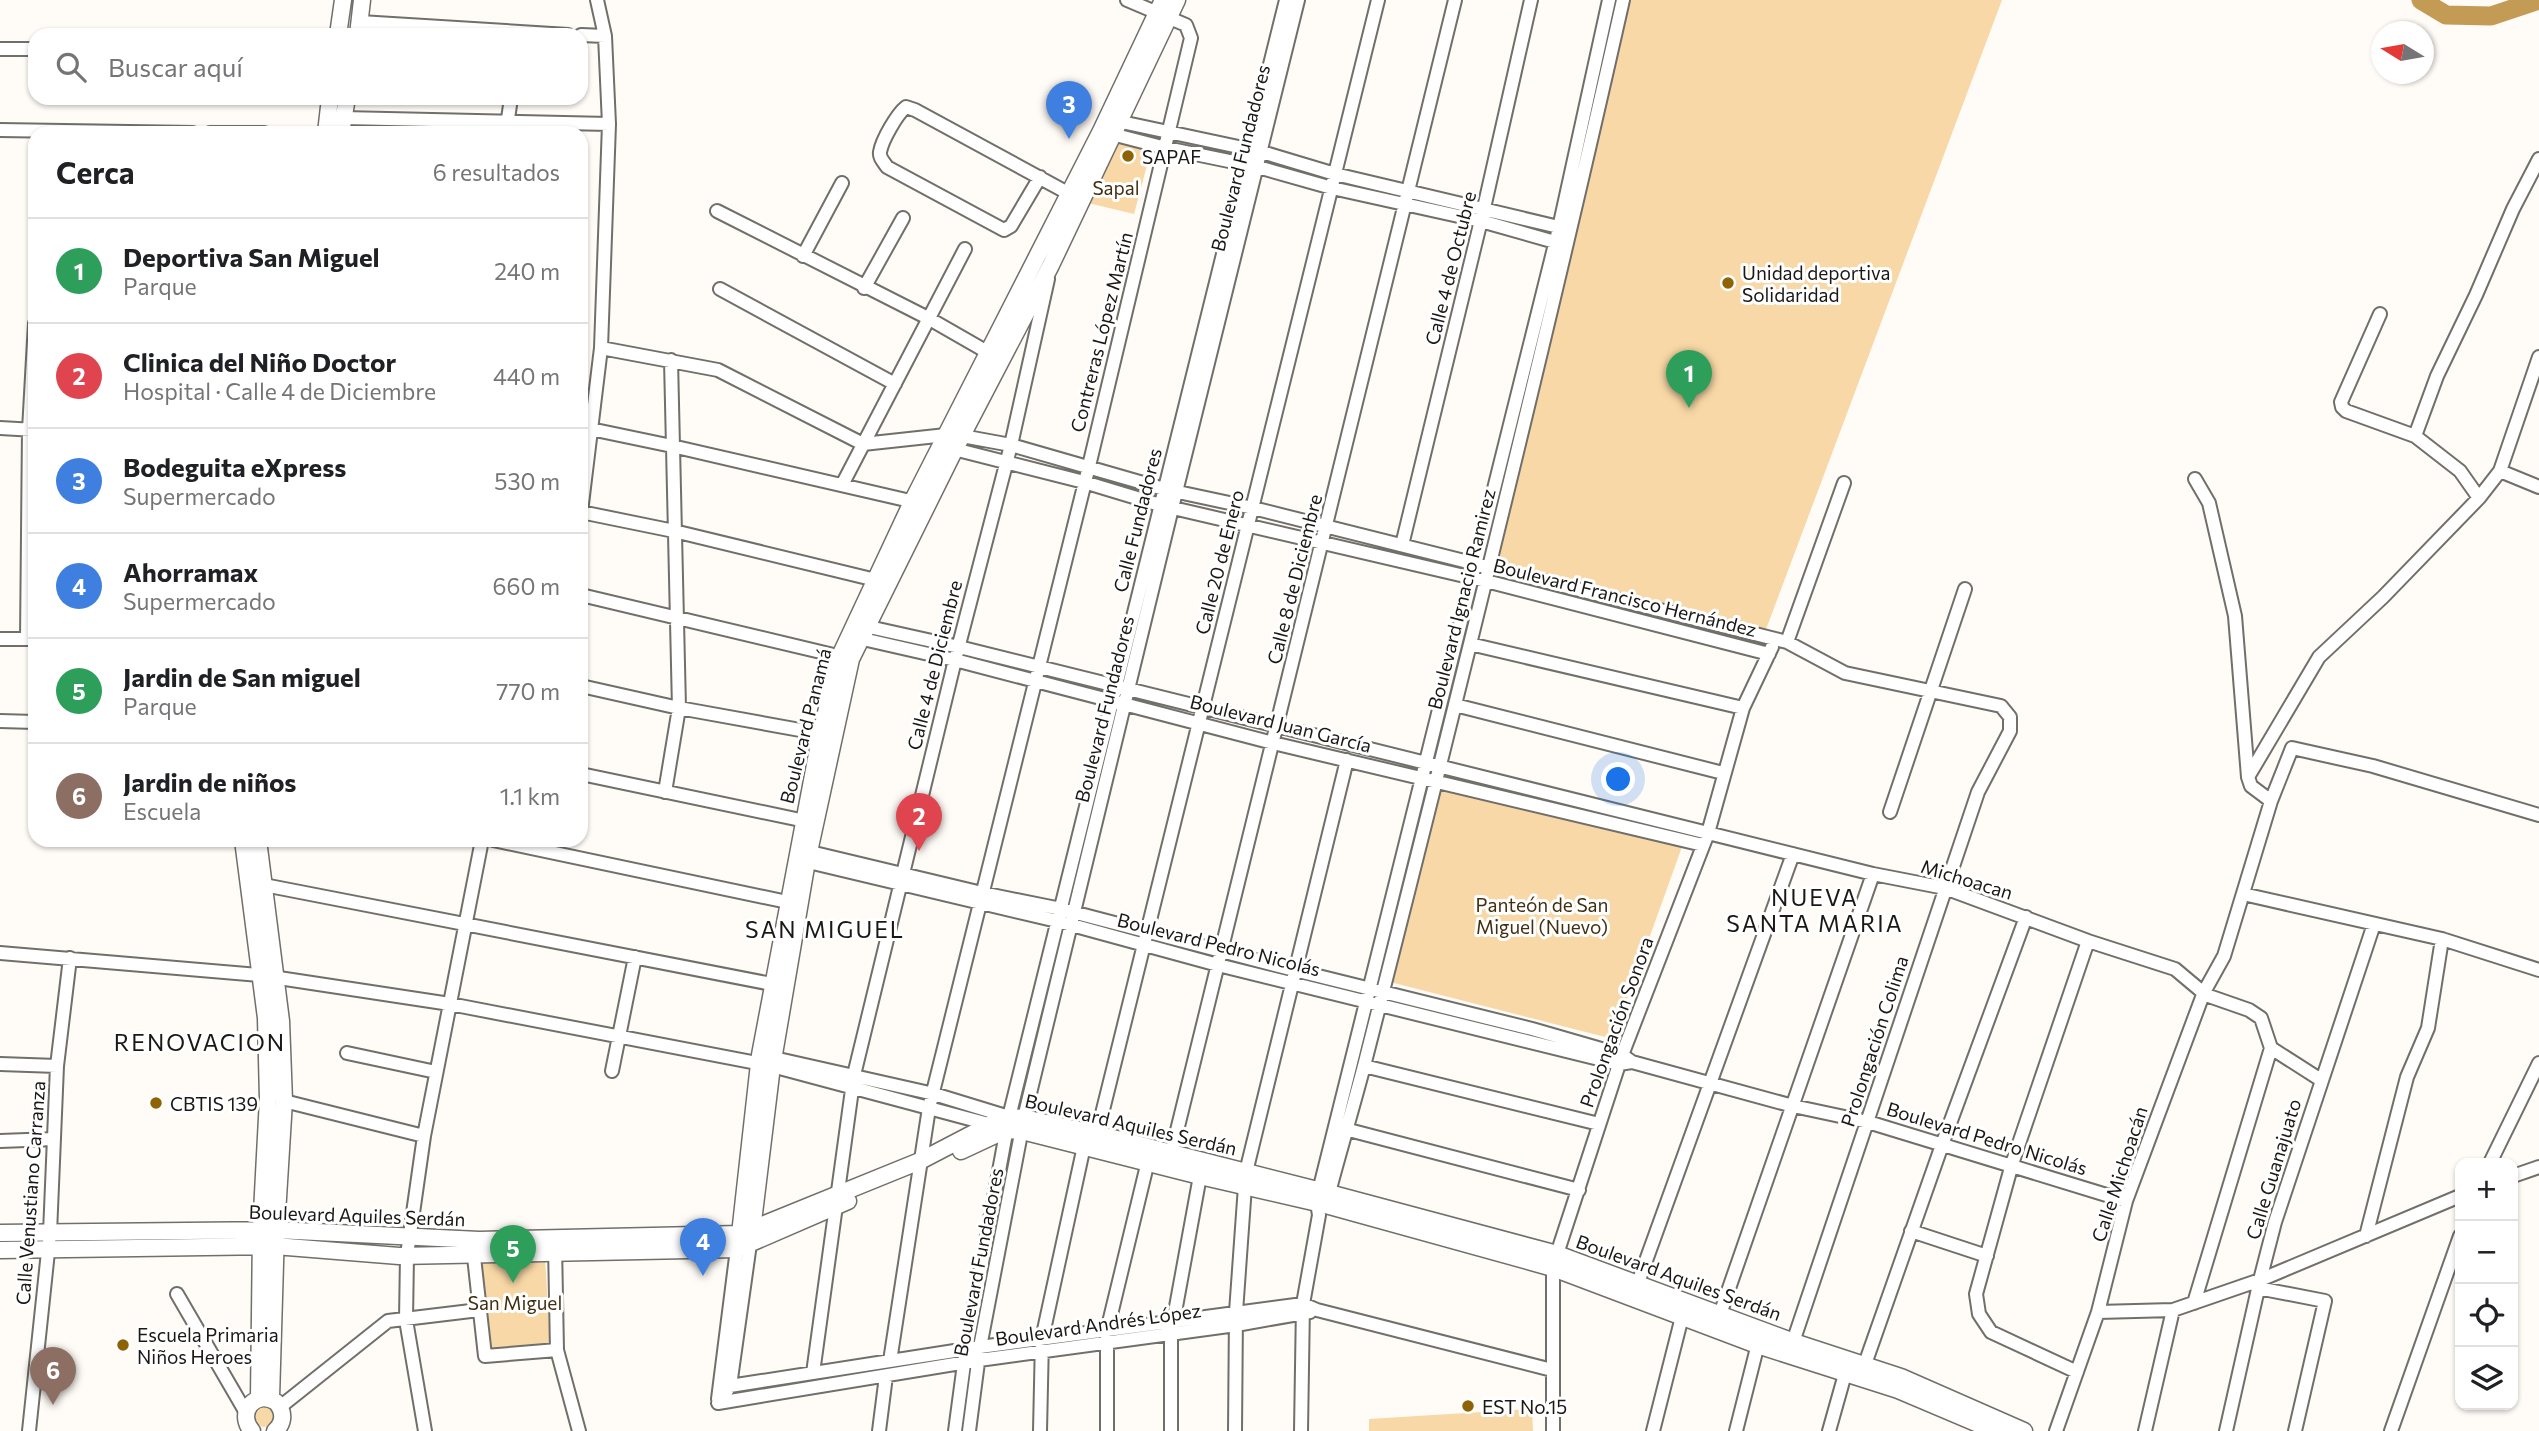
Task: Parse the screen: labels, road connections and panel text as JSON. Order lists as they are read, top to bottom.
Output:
{
  "streets": {
    "street": [
      "Boulevard Fundadores",
      "Calle 4 de Octubre",
      "Contreras López Martín",
      "Calle Fundadores",
      "Calle 20 de Enero",
      "Calle 8 de Diciembre",
      "Boulevard Francisco Hernández",
      "Boulevard Ignacio Ramirez",
      "Calle 4 de Diciembre",
      "Boulevard Juan García",
      "Boulevard Panamá",
      "Michoacan",
      "Boulevard Pedro Nicolás",
      "Prolongación Sonora",
      "Prolongación Colima",
      "Boulevard Aquiles Serdán",
      "Calle Guanajuato",
      "Calle Michoacán",
      "Calle Venustiano Carranza",
      "Boulevard Andrés López"
    ]
  },
  "crossings": [
    ["Boulevard Fundadores", "Calle Fundadores"],
    ["Boulevard Fundadores", "Boulevard Francisco Hernández"],
    ["Boulevard Fundadores", "Boulevard Juan García"],
    ["Boulevard Fundadores", "Boulevard Pedro Nicolás"],
    ["Boulevard Fundadores", "Boulevard Aquiles Serdán"],
    ["Boulevard Fundadores", "Boulevard Andrés López"],
    ["Calle 4 de Octubre", "Boulevard Francisco Hernández"],
    ["Contreras López Martín", "Boulevard Francisco Hernández"],
    ["Contreras López Martín", "Boulevard Juan García"],
    ["Contreras López Martín", "Boulevard Panamá"],
    ["Contreras López Martín", "Boulevard Aquiles Serdán"],
    ["Contreras López Martín", "Boulevard Andrés López"],
    ["Calle Fundadores", "Boulevard Francisco Hernández"],
    ["Calle Fundadores", "Boulevard Juan García"],
    ["Calle Fundadores", "Boulevard Pedro Nicolás"],
    ["Calle 20 de Enero", "Boulevard Francisco Hernández"],
    ["Calle 20 de Enero", "Boulevard Juan García"],
    ["Calle 20 de Enero", "Boulevard Pedro Nicolás"],
    ["Calle 20 de Enero", "Boulevard Aquiles Serdán"],
    ["Calle 8 de Diciembre", "Boulevard Francisco Hernández"],
    ["Calle 8 de Diciembre", "Boulevard Juan García"],
    ["Calle 8 de Diciembre", "Boulevard Pedro Nicolás"],
    ["Calle 8 de Diciembre", "Boulevard Aquiles Serdán"],
    ["Boulevard Francisco Hernández", "Boulevard Ignacio Ramirez"],
    ["Boulevard Francisco Hernández", "Calle 4 de Diciembre"],
    ["Boulevard Francisco Hernández", "Boulevard Panamá"],
    ["Boulevard Francisco Hernández", "Prolongación Sonora"],
    ["Boulevard Francisco Hernández", "Prolongación Colima"],
    ["Boulevard Ignacio Ramirez", "Boulevard Juan García"],
    ["Boulevard Ignacio Ramirez", "Boulevard Pedro Nicolás"],
    ["Boulevard Ignacio Ramirez", "Boulevard Aquiles Serdán"],
    ["Calle 4 de Diciembre", "Boulevard Juan García"],
    ["Calle 4 de Diciembre", "Boulevard Panamá"],
    ["Calle 4 de Diciembre", "Boulevard Aquiles Serdán"],
    ["Calle 4 de Diciembre", "Boulevard Andrés López"],
    ["Boulevard Juan García", "Boulevard Panamá"],
    ["Boulevard Juan García", "Michoacan"],
    ["Boulevard Juan García", "Prolongación Sonora"],
    ["Boulevard Panamá", "Boulevard Aquiles Serdán"],
    ["Boulevard Panamá", "Boulevard Andrés López"],
    ["Michoacan", "Prolongación Sonora"],
    ["Michoacan", "Prolongación Colima"],
    ["Michoacan", "Calle Michoacán"],
    ["Boulevard Pedro Nicolás", "Prolongación Sonora"],
    ["Boulevard Pedro Nicolás", "Prolongación Colima"],
    ["Boulevard Pedro Nicolás", "Calle Michoacán"],
    ["Prolongación Sonora", "Boulevard Aquiles Serdán"],
    ["Prolongación Colima", "Boulevard Aquiles Serdán"],
    ["Boulevard Aquiles Serdán", "Calle Venustiano Carranza"]
  ],
  "districts": ["NUEVA SANTA MARIA", "SAN MIGUEL", "RENOVACION"],
  "parks": ["Sapal", "Panteón de San Miguel (Nuevo)", "San Miguel"],
  "places": [
    "SAPAF",
    "Unidad deportiva Solidaridad",
    "CBTIS 139",
    "Escuela Primaria Niños Heroes",
    "EST No.15"
  ],
  "north": "left",
  "page": {
    "search": "Buscar aquí",
    "pins": [
      "3",
      "1",
      "2",
      "4",
      "5",
      "6"
    ],
    "heading": ["Cerca", "6 resultados"],
    "list": [
      {
        "mark": "1",
        "name": "Deportiva San Miguel",
        "note": "Parque",
        "value": "240 m"
      },
      {
        "mark": "2",
        "name": "Clinica del Niño Doctor",
        "note": "Hospital · Calle 4 de Diciembre",
        "value": "440 m"
      },
      {
        "mark": "3",
        "name": "Bodeguita eXpress",
        "note": "Supermercado",
        "value": "530 m"
      },
      {
        "mark": "4",
        "name": "Ahorramax",
        "note": "Supermercado",
        "value": "660 m"
      },
      {
        "mark": "5",
        "name": "Jardin de San miguel",
        "note": "Parque",
        "value": "770 m"
      },
      {
        "mark": "6",
        "name": "Jardin de niños",
        "note": "Escuela",
        "value": "1.1 km"
      }
    ],
    "map_buttons": ["+", "−"]
  }
}
